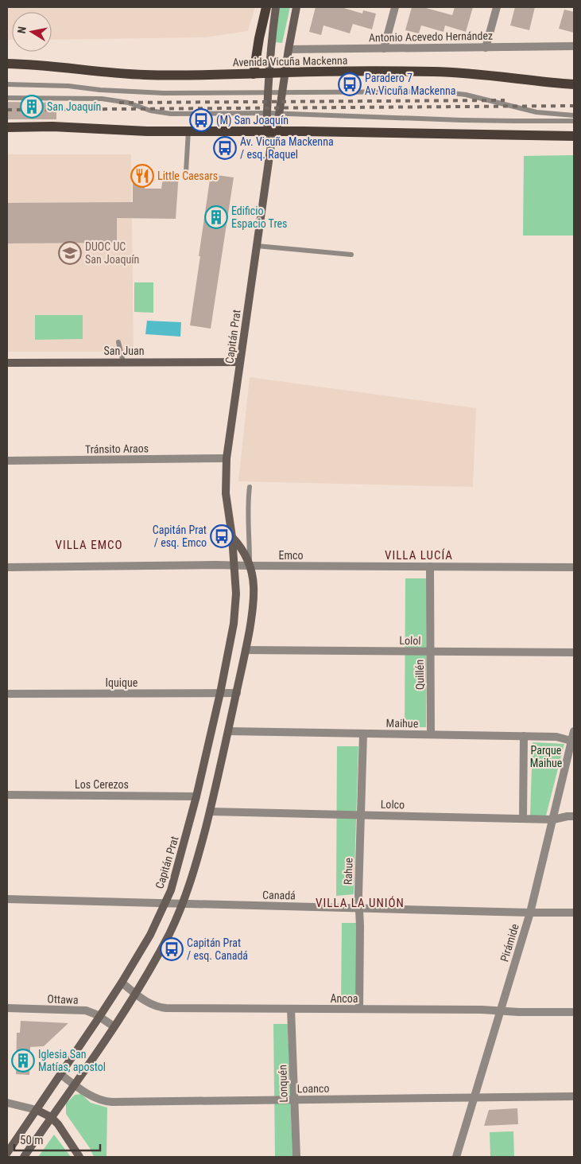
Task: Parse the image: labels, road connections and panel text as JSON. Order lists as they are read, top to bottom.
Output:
{
  "streets": {
    "main road": ["Avenida Vicuña Mackenna"],
    "street": [
      "Antonio Acevedo Hernández",
      "Capitán Prat",
      "San Juan",
      "Tránsito Araos",
      "Emco",
      "Lolol",
      "Quillén",
      "Iquique",
      "Maihue",
      "Los Cerezos",
      "Lolco",
      "Rahue",
      "Canadá",
      "Pirámide",
      "Ancoa",
      "Ottawa",
      "Lonquén",
      "Loanco"
    ]
  },
  "crossings": [
    ["Capitán Prat", "San Juan"],
    ["Capitán Prat", "Tránsito Araos"],
    ["Capitán Prat", "Emco"],
    ["Capitán Prat", "Lolol"],
    ["Capitán Prat", "Iquique"],
    ["Capitán Prat", "Maihue"],
    ["Capitán Prat", "Los Cerezos"],
    ["Capitán Prat", "Lolco"],
    ["Capitán Prat", "Canadá"],
    ["Capitán Prat", "Ancoa"],
    ["Capitán Prat", "Ottawa"],
    ["Capitán Prat", "Loanco"],
    ["Emco", "Quillén"],
    ["Lolol", "Quillén"],
    ["Quillén", "Maihue"],
    ["Maihue", "Rahue"],
    ["Maihue", "Pirámide"],
    ["Lolco", "Rahue"],
    ["Lolco", "Pirámide"],
    ["Rahue", "Canadá"],
    ["Rahue", "Ancoa"],
    ["Canadá", "Pirámide"],
    ["Pirámide", "Ancoa"],
    ["Pirámide", "Loanco"],
    ["Ancoa", "Lonquén"],
    ["Lonquén", "Loanco"]
  ],
  "districts": ["VILLA EMCO", "VILLA LUCÍA", "VILLA LA UNIÓN"],
  "parks": ["Parque Maihue"],
  "places": {
    "bus stop": [
      "Paradero 7 Av.Vicuña Mackenna",
      "(M) San Joaquín",
      "Av. Vicuña Mackenna / esq. Raquel",
      "Capitán Prat / esq. Emco",
      "Capitán Prat / esq. Canadá"
    ],
    "building": ["San Joaquín", "Edificio Espacio Tres", "Iglesia San Matías, apostol"],
    "restaurant": ["Little Caesars"],
    "school or university": ["DUOC UC San Joaquín"]
  },
  "scale_bar": "50 m",
  "north": "left"
}
